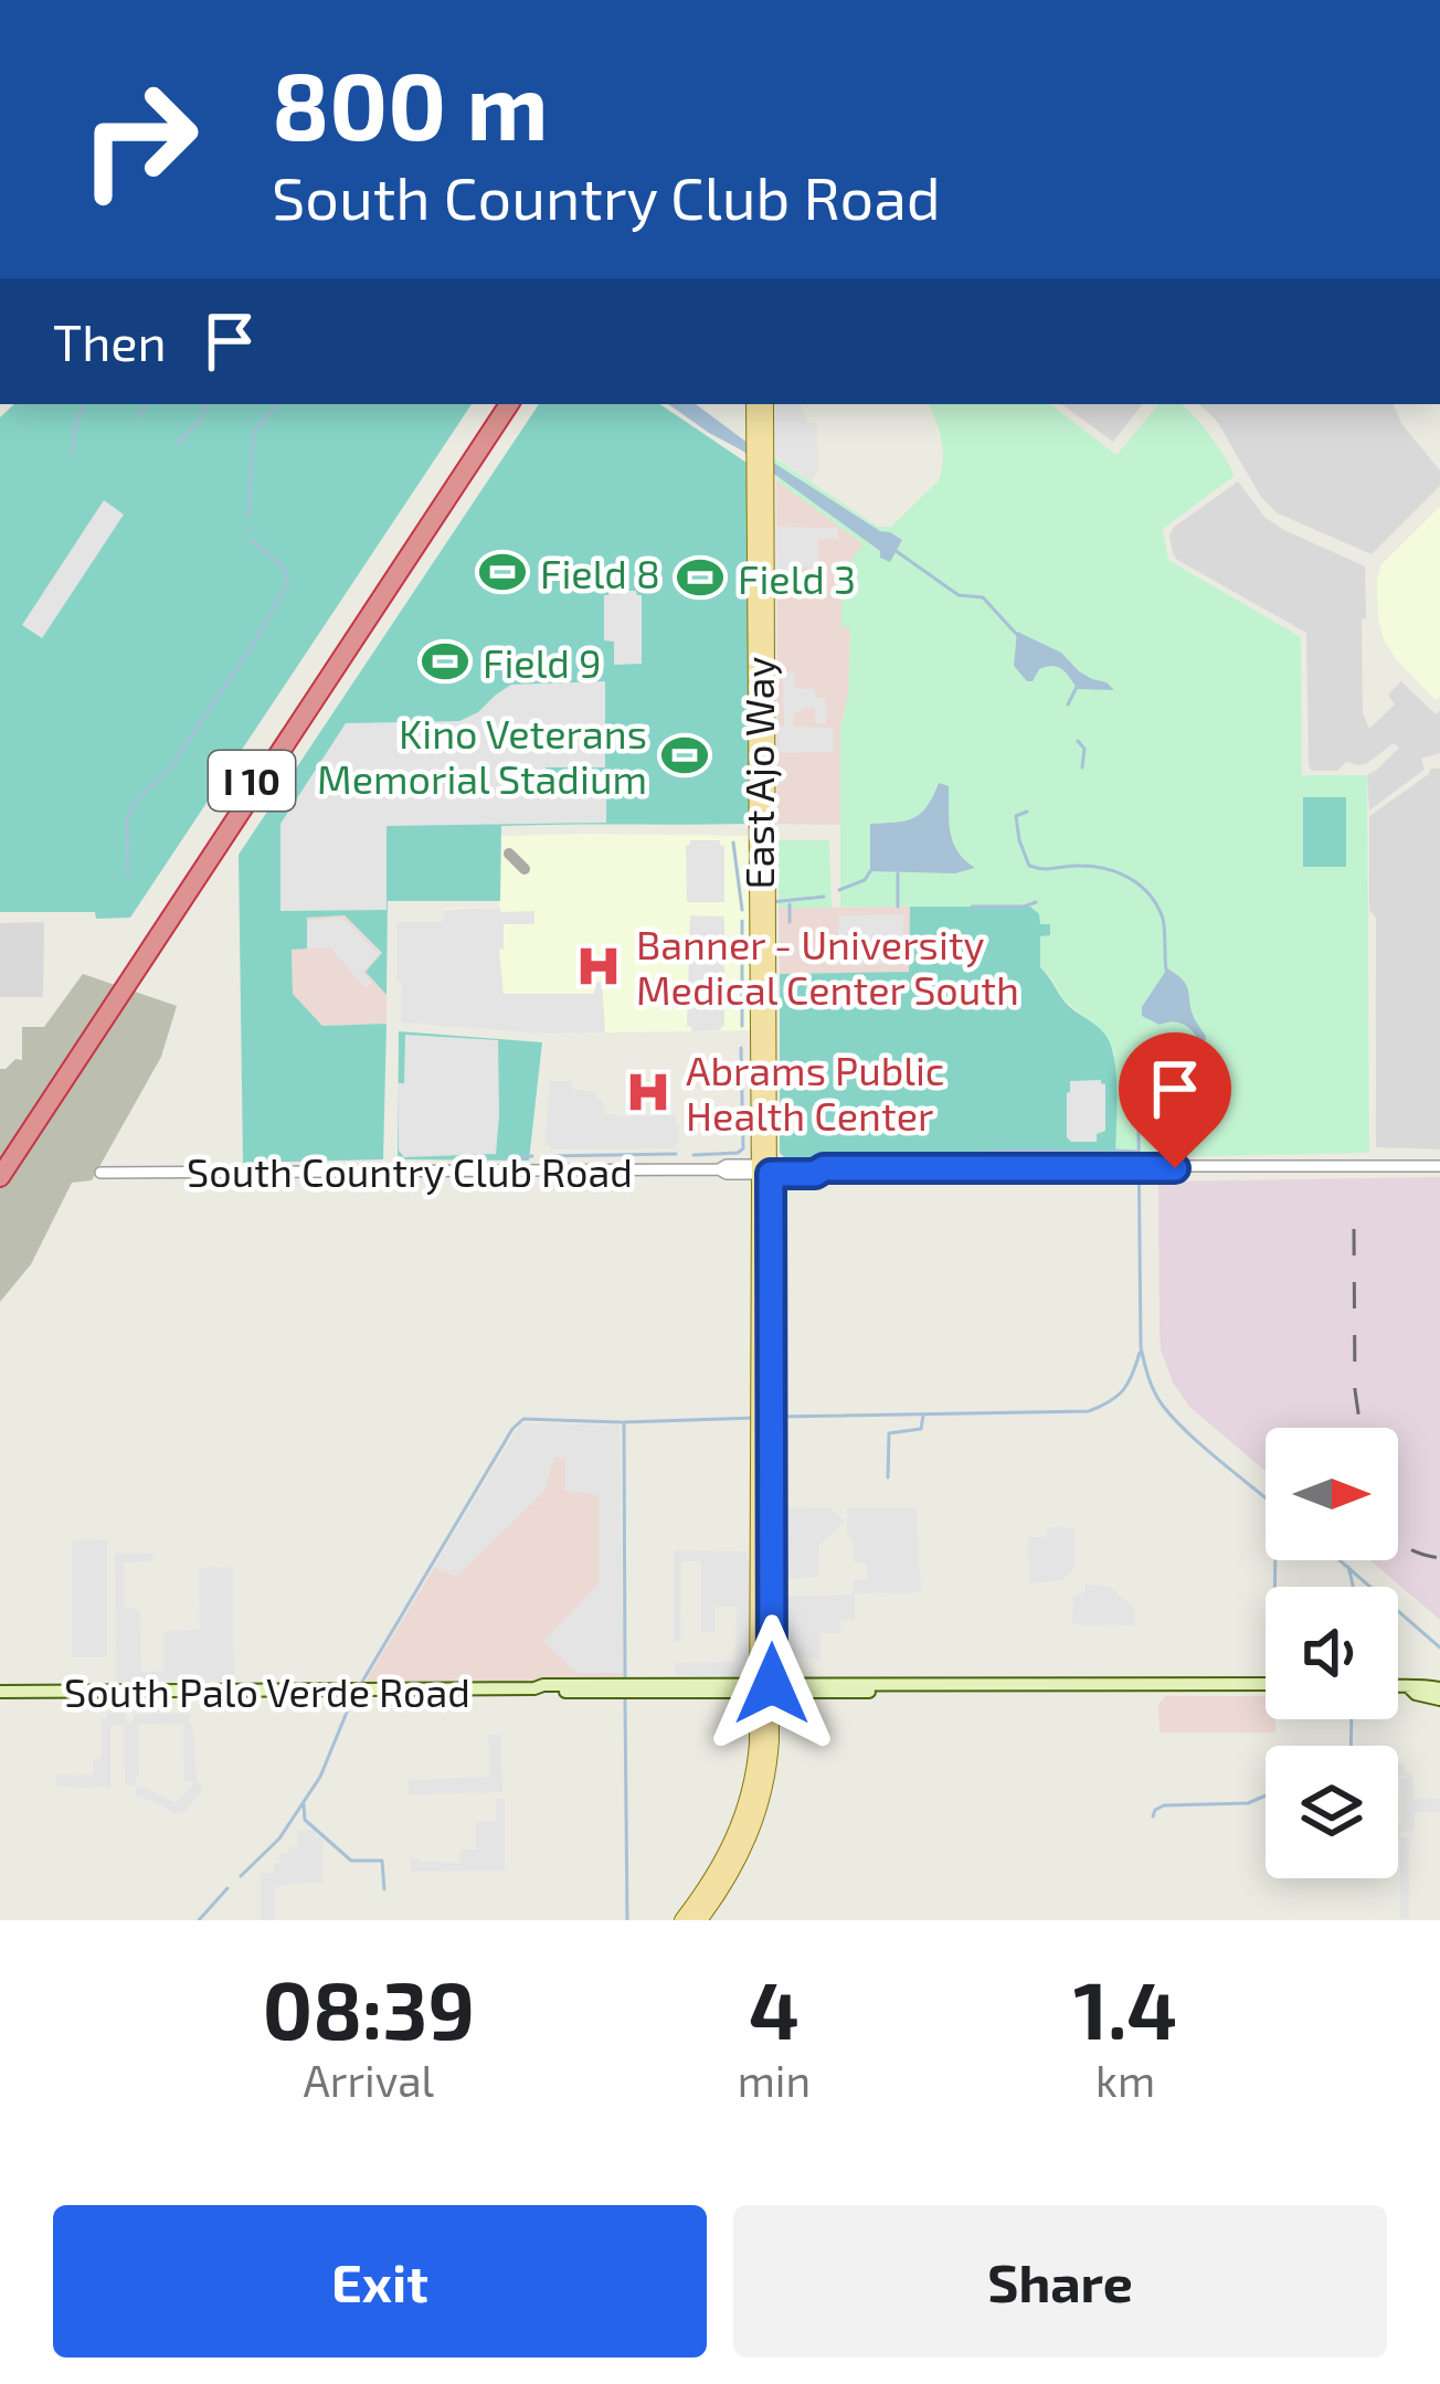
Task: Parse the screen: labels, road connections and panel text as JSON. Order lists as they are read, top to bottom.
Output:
{
  "streets": {
    "highway": ["I 10"],
    "main road": ["East Ajo Way", "South Palo Verde Road"],
    "street": ["South Country Club Road"]
  },
  "crossings": [
    ["East Ajo Way", "South Country Club Road"],
    ["East Ajo Way", "South Palo Verde Road"]
  ],
  "places": {
    "sports": [
      "Field 8",
      "Field 3",
      "Field 9",
      "Kino Veterans Memorial Stadium"
    ],
    "hospital": ["Banner - University Medical Center South", "Abrams Public Health Center"]
  },
  "north": "right",
  "page": {
    "turn": ["800 m", "South Country Club Road"],
    "then": "Then",
    "eta": [
      "08:39",
      "Arrival",
      "4",
      "min",
      "1.4",
      "km"
    ],
    "buttons": ["Exit", "Share"]
  }
}
